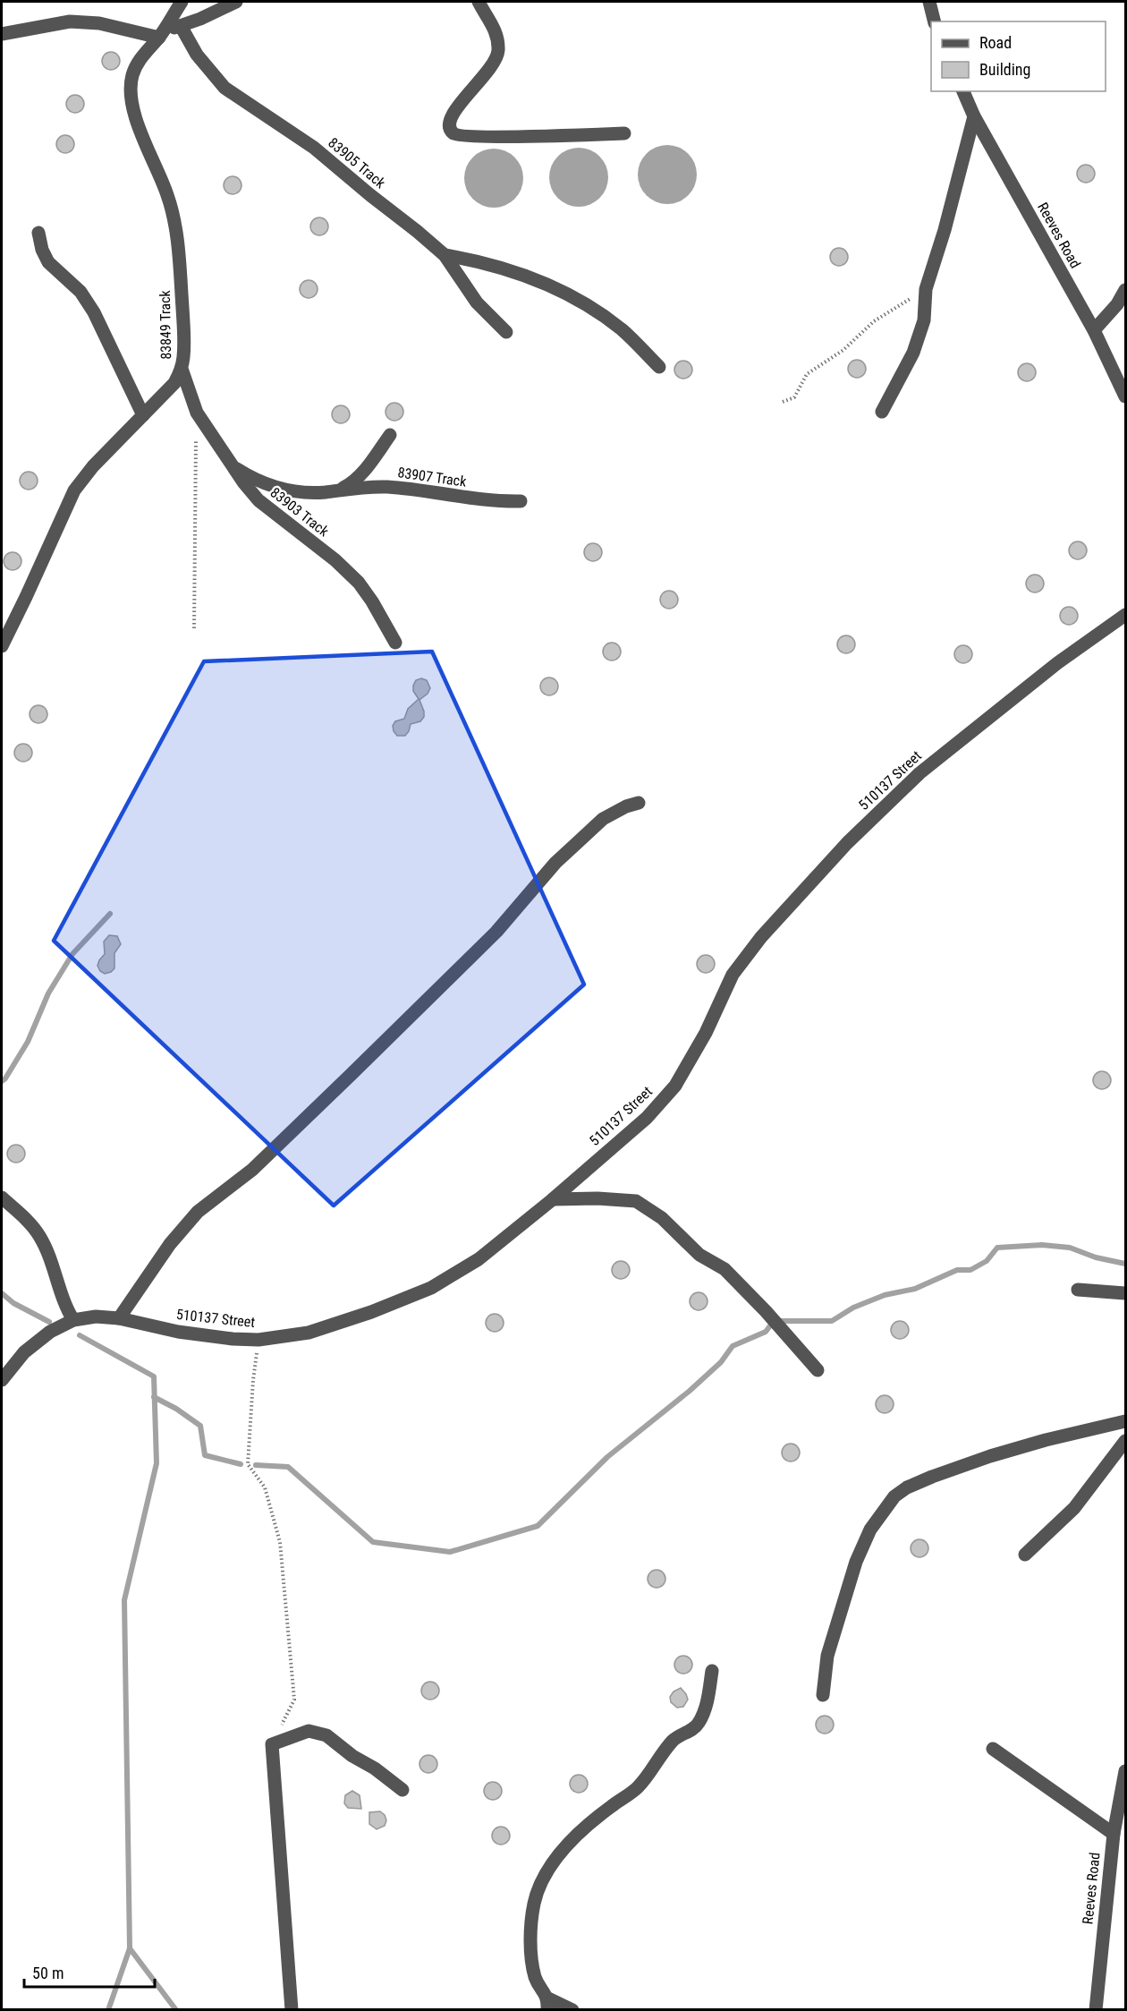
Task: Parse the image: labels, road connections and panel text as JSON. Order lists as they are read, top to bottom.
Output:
{
  "streets": {
    "street": [
      "83905 Track",
      "Reeves Road",
      "83849 Track",
      "83907 Track",
      "83903 Track",
      "510137 Street"
    ]
  },
  "crossings": [
    ["83849 Track", "83903 Track"],
    ["83907 Track", "83903 Track"]
  ],
  "legend": ["Road", "Building"],
  "scale_bar": "50 m"
}
